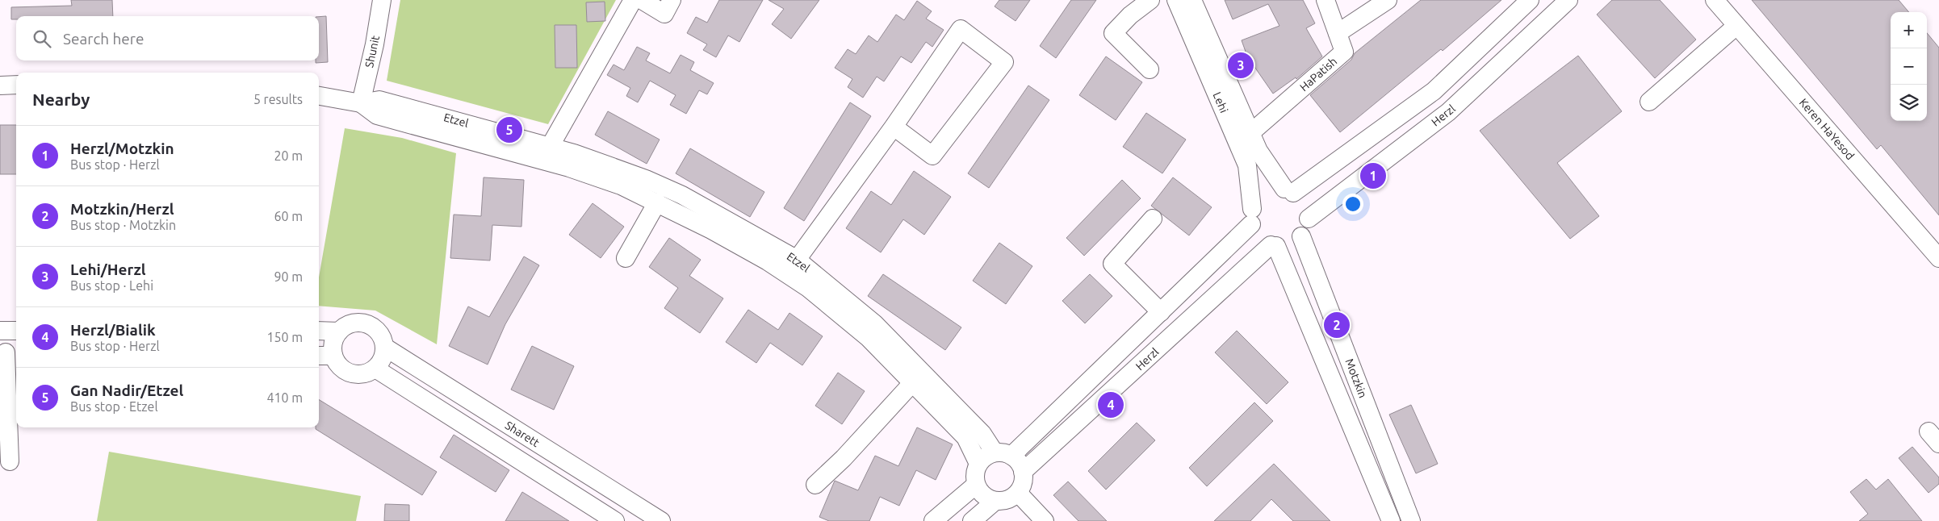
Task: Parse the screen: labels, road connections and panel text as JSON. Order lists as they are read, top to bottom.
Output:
{
  "streets": {
    "street": [
      "Shunit",
      "HaPatish",
      "Lehi",
      "Herzl",
      "Etzel",
      "Keren HaYesod",
      "Motzkin",
      "Sharett"
    ]
  },
  "crossings": [
    ["Shunit", "Etzel"],
    ["HaPatish", "Lehi"],
    ["Lehi", "Herzl"],
    ["Lehi", "Motzkin"],
    ["Herzl", "Etzel"],
    ["Herzl", "Motzkin"]
  ],
  "page": {
    "map_buttons": ["+", "−"],
    "search": "Search here",
    "pins": [
      "3",
      "5",
      "1",
      "2",
      "4"
    ],
    "heading": ["Nearby", "5 results"],
    "list": [
      {
        "mark": "1",
        "name": "Herzl/Motzkin",
        "note": "Bus stop · Herzl",
        "value": "20 m"
      },
      {
        "mark": "2",
        "name": "Motzkin/Herzl",
        "note": "Bus stop · Motzkin",
        "value": "60 m"
      },
      {
        "mark": "3",
        "name": "Lehi/Herzl",
        "note": "Bus stop · Lehi",
        "value": "90 m"
      },
      {
        "mark": "4",
        "name": "Herzl/Bialik",
        "note": "Bus stop · Herzl",
        "value": "150 m"
      },
      {
        "mark": "5",
        "name": "Gan Nadir/Etzel",
        "note": "Bus stop · Etzel",
        "value": "410 m"
      }
    ]
  }
}
